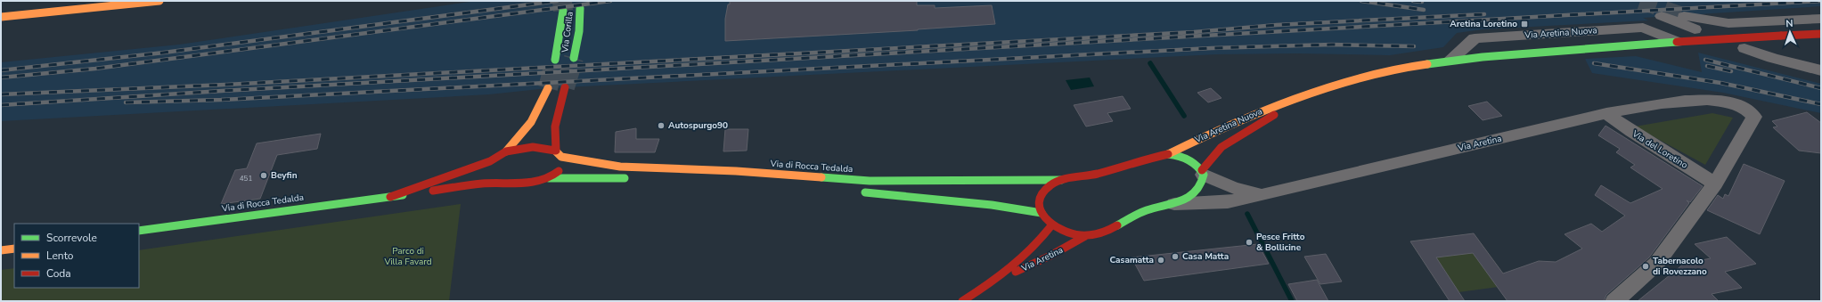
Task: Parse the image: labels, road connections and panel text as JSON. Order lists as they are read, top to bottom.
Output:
{
  "streets": {
    "street": [
      "Via Corilla",
      "Via Aretina Nuova",
      "Via Aretina",
      "Via del Loretino",
      "Via di Rocca Tedalda"
    ]
  },
  "crossings": [
    ["Via Aretina Nuova", "Via Aretina"],
    ["Via Aretina Nuova", "Via di Rocca Tedalda"],
    ["Via Aretina", "Via del Loretino"]
  ],
  "parks": ["Parco di Villa Favard"],
  "places": {
    "transit": ["Aretina Loretino"],
    "other": [
      "Autospurgo90",
      "Beyfin",
      "Pesce Fritto & Bollicine",
      "Casa Matta",
      "Casamatta",
      "Tabernacolo di Rovezzano"
    ]
  },
  "house_numbers": ["451"],
  "legend": ["Scorrevole", "Lento", "Coda"],
  "north": "top"
}
